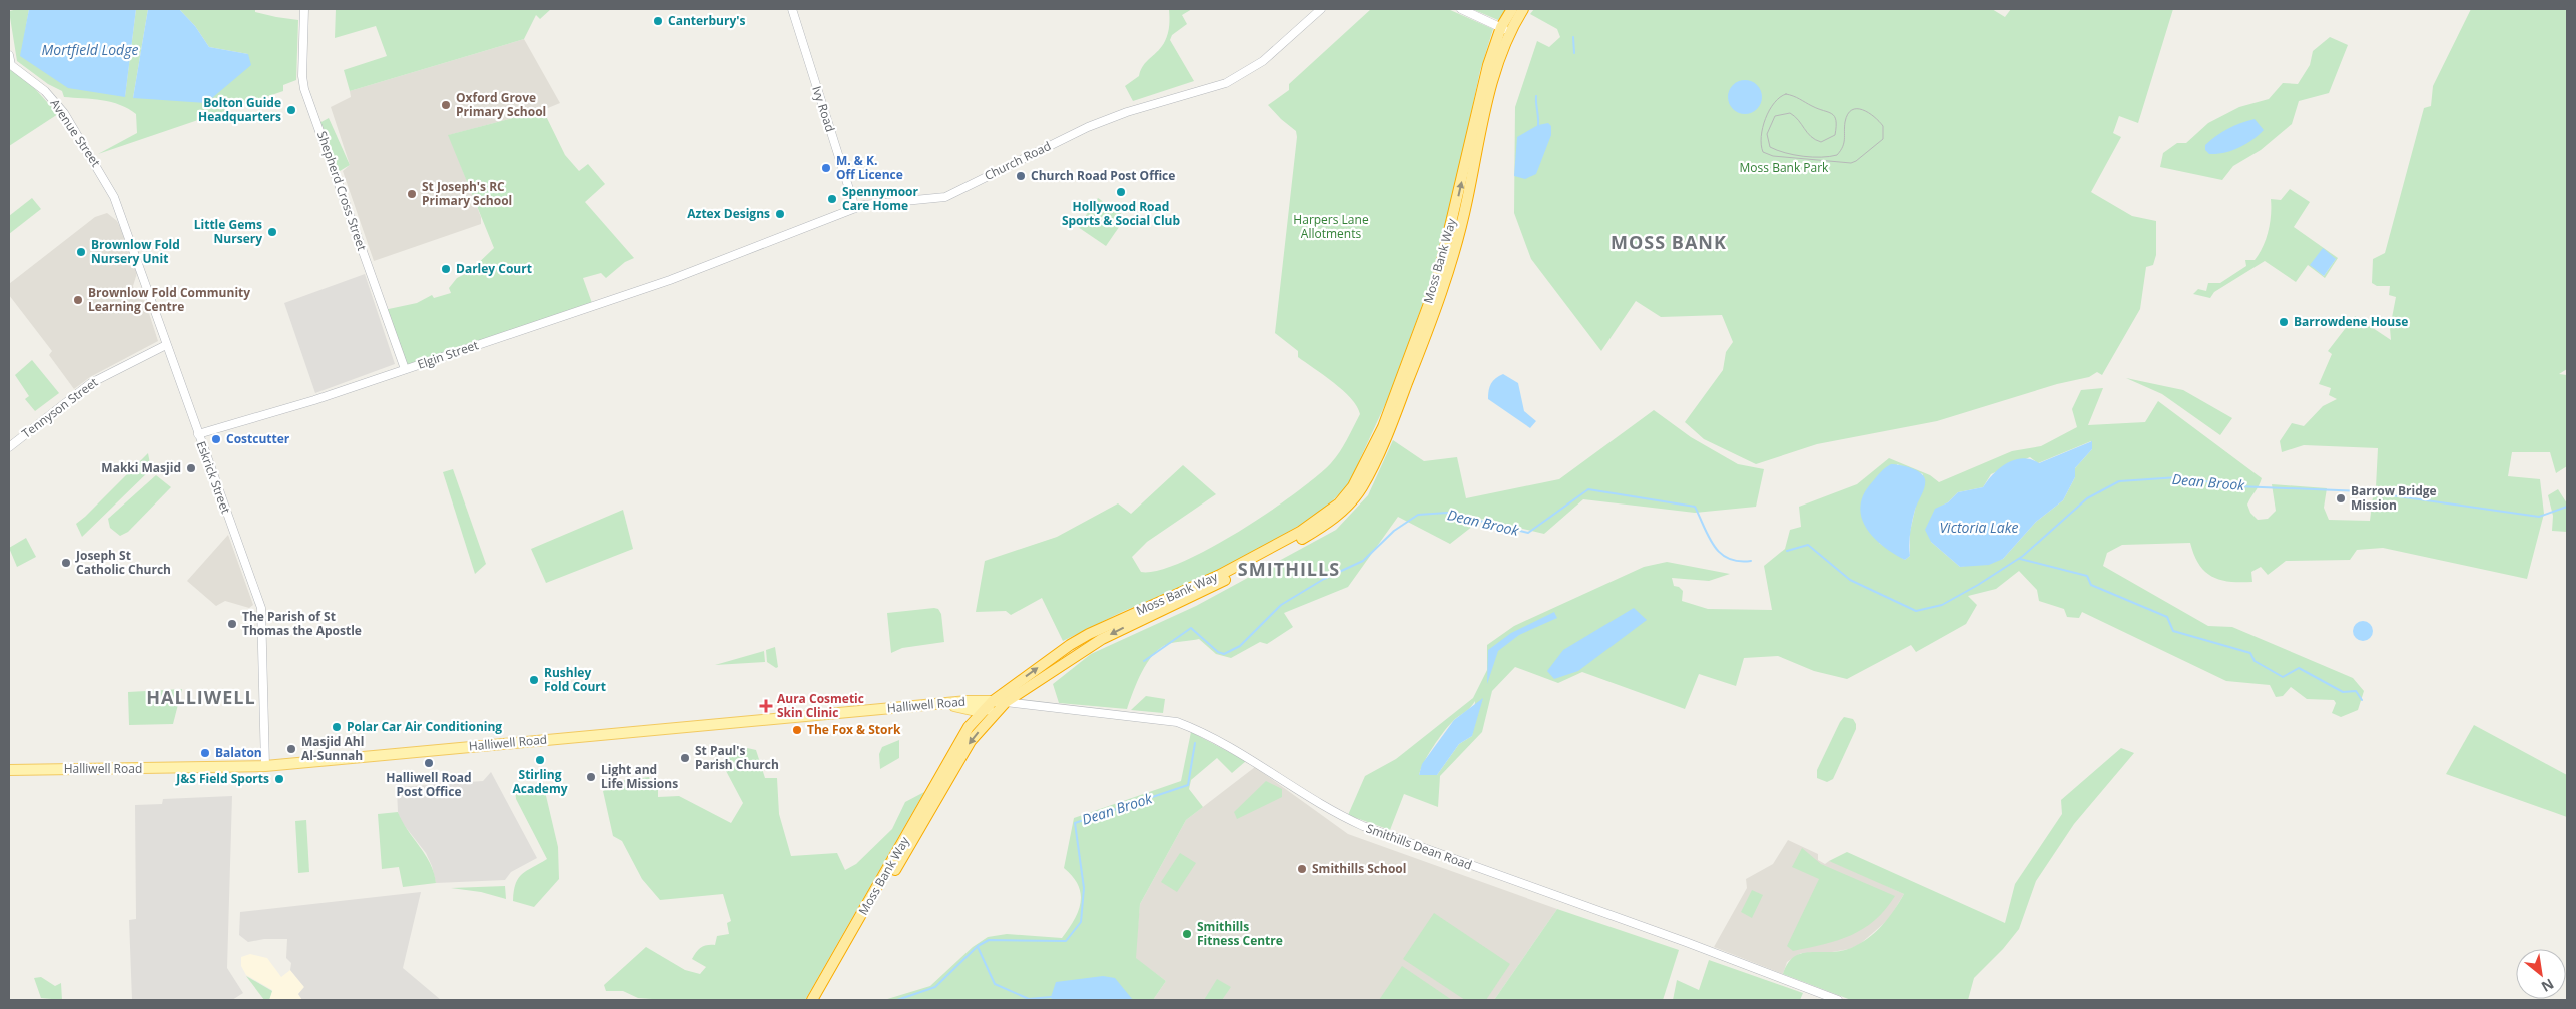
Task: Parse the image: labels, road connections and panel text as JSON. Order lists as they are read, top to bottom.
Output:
{
  "streets": {
    "highway": ["Moss Bank Way"],
    "main road": ["Halliwell Road"],
    "street": [
      "Ivy Road",
      "Avenue Street",
      "Church Road",
      "Shepherd Cross Street",
      "Elgin Street",
      "Tennyson Street",
      "Eskrick Street",
      "Smithills Dean Road"
    ]
  },
  "crossings": [
    ["Ivy Road", "Church Road"],
    ["Avenue Street", "Eskrick Street"],
    ["Church Road", "Elgin Street"],
    ["Shepherd Cross Street", "Elgin Street"],
    ["Moss Bank Way", "Halliwell Road"],
    ["Moss Bank Way", "Smithills Dean Road"],
    ["Elgin Street", "Eskrick Street"],
    ["Tennyson Street", "Eskrick Street"],
    ["Eskrick Street", "Halliwell Road"],
    ["Halliwell Road", "Smithills Dean Road"]
  ],
  "districts": ["MOSS BANK", "SMITHILLS", "HALLIWELL"],
  "water": ["Mortfield Lodge", "Dean Brook", "Victoria Lake"],
  "parks": ["Moss Bank Park", "Harpers Lane Allotments"],
  "places": {
    "other": [
      "Canterbury's",
      "Oxford Grove Primary School",
      "Bolton Guide Headquarters",
      "M. & K. Off Licence",
      "Church Road Post Office",
      "Hollywood Road Sports & Social Club",
      "St Joseph's RC Primary School",
      "Spennymoor Care Home",
      "Aztex Designs",
      "Little Gems Nursery",
      "Brownlow Fold Nursery Unit",
      "Darley Court",
      "Brownlow Fold Community Learning Centre",
      "Barrowdene House",
      "Costcutter",
      "Makki Masjid",
      "Barrow Bridge Mission",
      "Joseph St Catholic Church",
      "The Parish of St Thomas the Apostle",
      "Rushley Fold Court",
      "Polar Car Air Conditioning",
      "The Fox & Stork",
      "Masjid Ahl Al-Sunnah",
      "Balaton",
      "St Paul's Parish Church",
      "Stirling Academy",
      "Halliwell Road Post Office",
      "Light and Life Missions",
      "J&S Field Sports",
      "Smithills School",
      "Smithills Fitness Centre"
    ],
    "health": ["Aura Cosmetic Skin Clinic"]
  },
  "north": "bottom right"
}
